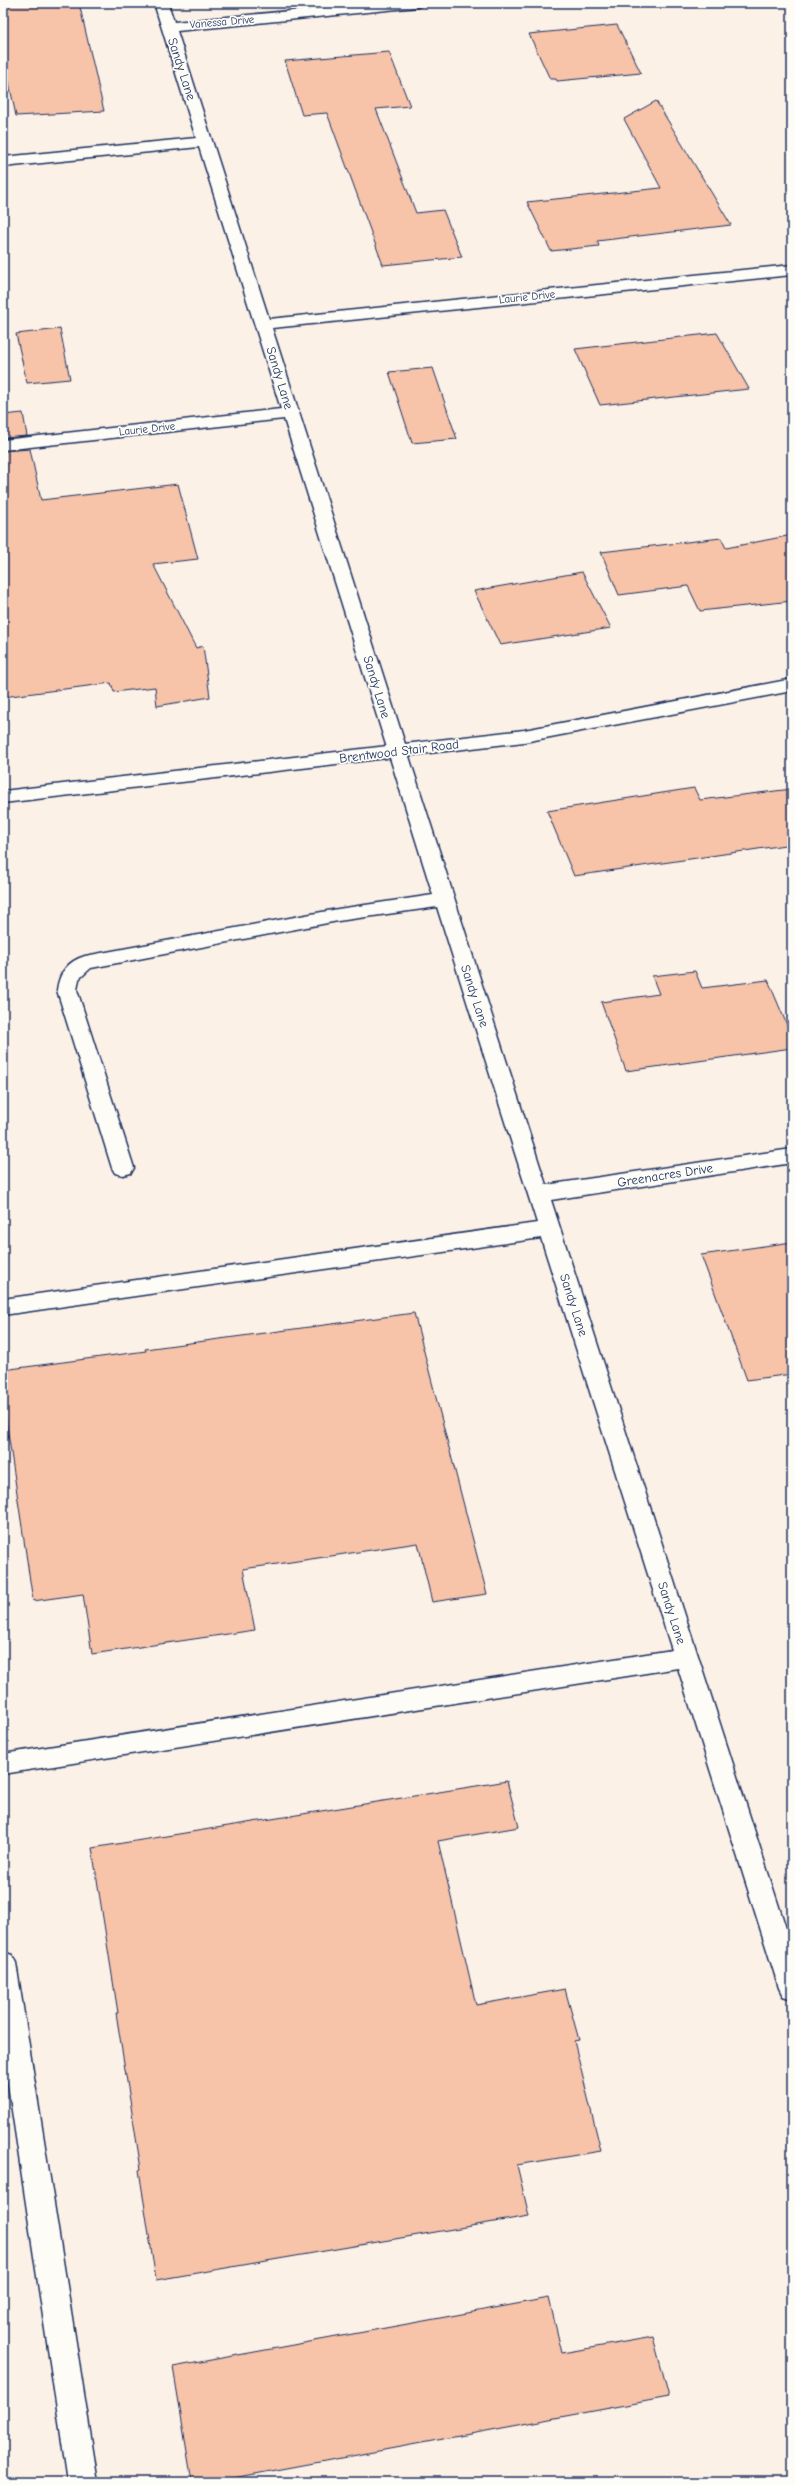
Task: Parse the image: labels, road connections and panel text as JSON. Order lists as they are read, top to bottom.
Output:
{
  "streets": {
    "street": [
      "Vanessa Drive",
      "Sandy Lane",
      "Laurie Drive",
      "Brentwood Stair Road",
      "Greenacres Drive"
    ]
  },
  "crossings": [
    ["Vanessa Drive", "Sandy Lane"],
    ["Sandy Lane", "Laurie Drive"],
    ["Sandy Lane", "Brentwood Stair Road"],
    ["Sandy Lane", "Greenacres Drive"]
  ]
}
